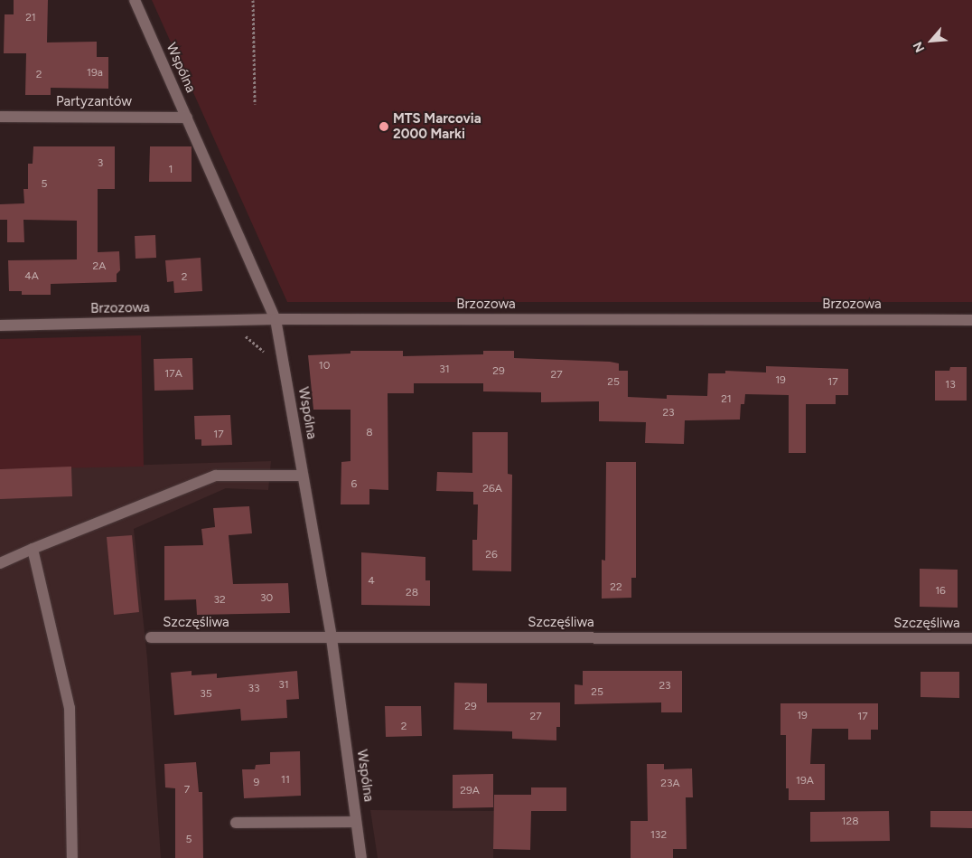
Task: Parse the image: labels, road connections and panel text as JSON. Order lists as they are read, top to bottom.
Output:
{
  "streets": {
    "street": [
      "Wspólna",
      "Partyzantów",
      "Brzozowa",
      "Szczęśliwa"
    ]
  },
  "crossings": [
    ["Wspólna", "Partyzantów"],
    ["Wspólna", "Brzozowa"],
    ["Wspólna", "Szczęśliwa"]
  ],
  "places": ["MTS Marcovia 2000 Marki"],
  "house_numbers": [
    "21",
    "19a",
    "2",
    "3",
    "1",
    "5",
    "2A",
    "4A",
    "2",
    "10",
    "31",
    "29",
    "17A",
    "27",
    "19",
    "25",
    "17",
    "13",
    "21",
    "23",
    "8",
    "17",
    "6",
    "26A",
    "26",
    "4",
    "22",
    "16",
    "28",
    "30",
    "32",
    "31",
    "23",
    "33",
    "25",
    "35",
    "29",
    "19",
    "27",
    "17",
    "2",
    "11",
    "19A",
    "9",
    "23A",
    "7",
    "29A",
    "128",
    "132",
    "5"
  ],
  "north": "bottom left"
}
